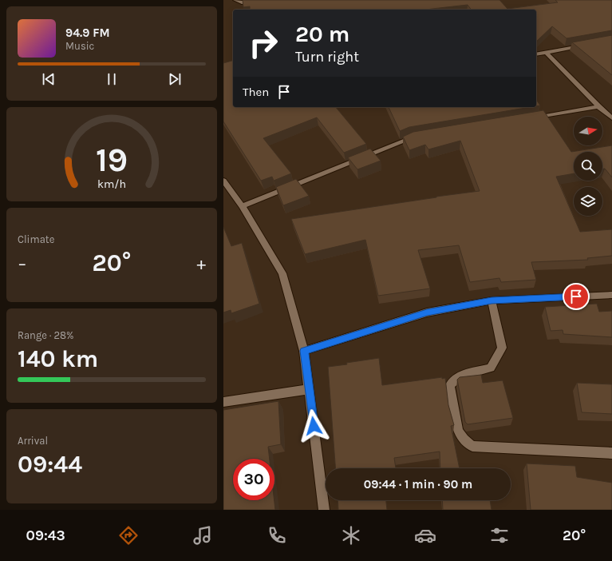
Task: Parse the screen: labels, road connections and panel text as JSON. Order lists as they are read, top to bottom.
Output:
{
  "north": "right",
  "page": {
    "turn": ["20 m", "Turn right"],
    "song": ["94.9 FM", "Music"],
    "then": "Then",
    "tile": [
      "Climate",
      ["Range · 28%", "140 km"],
      ["Arrival", "09:44"]
    ],
    "heat": ["−", "20°", "+"],
    "limit": "30",
    "trip": "09:44 · 1 min · 90 m",
    "tabs": ["09:43", "20°"],
    "gauge": ["19", "km/h"]
  }
}
